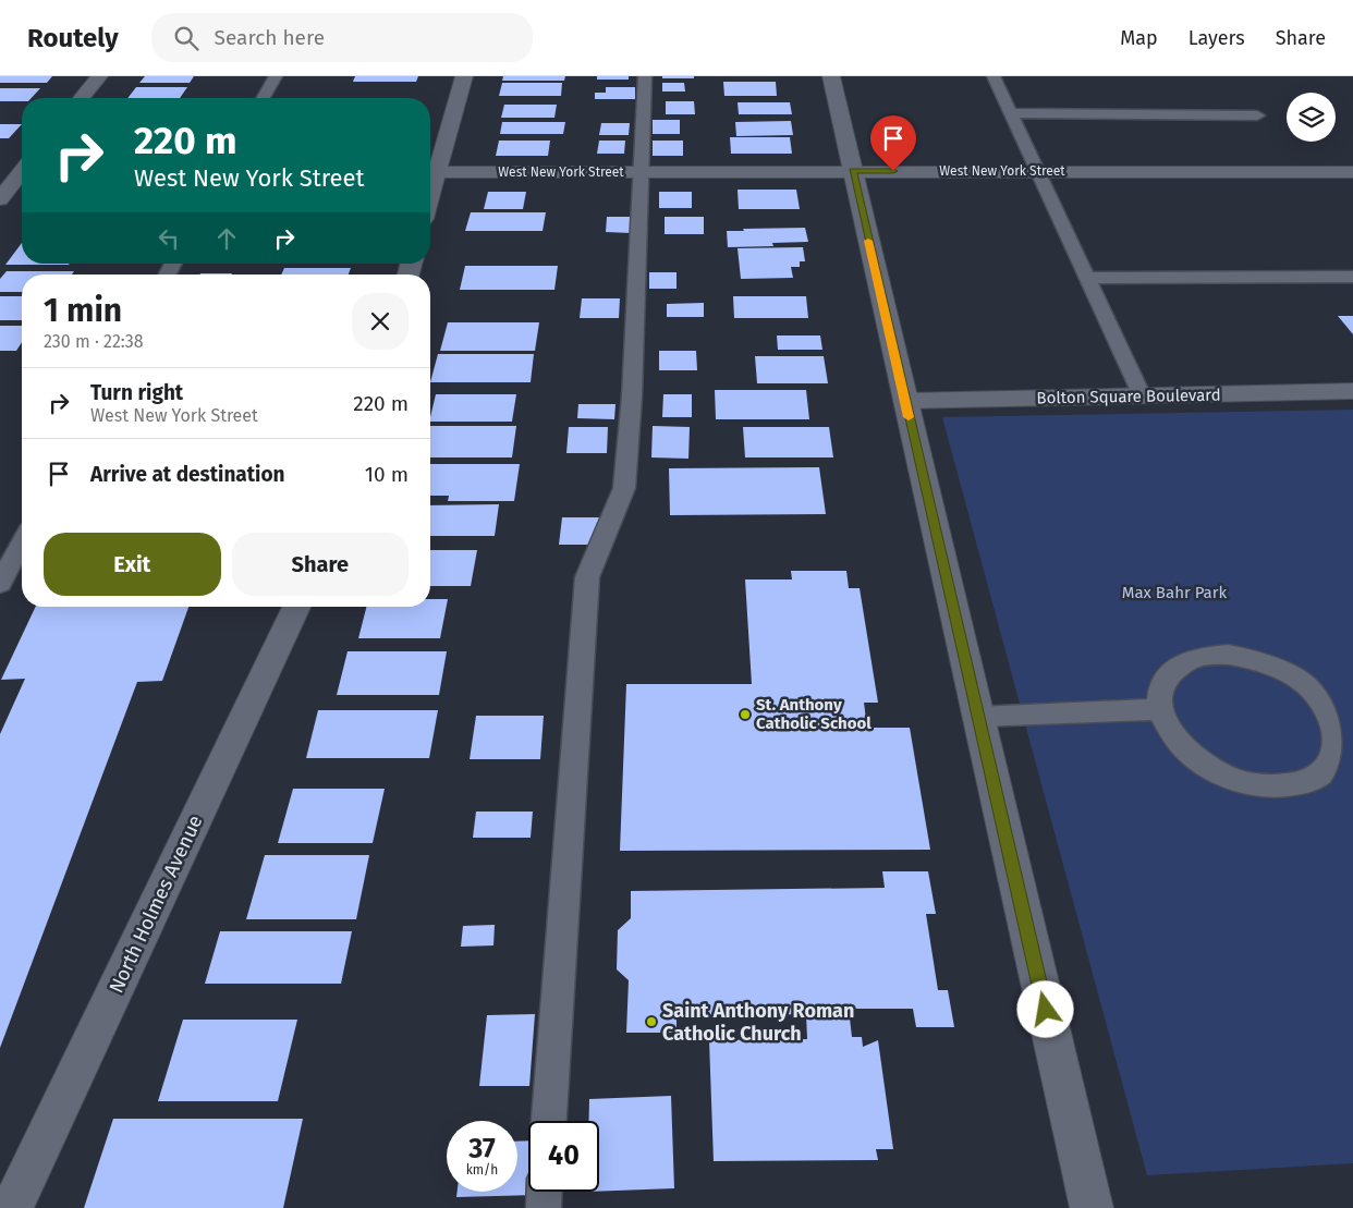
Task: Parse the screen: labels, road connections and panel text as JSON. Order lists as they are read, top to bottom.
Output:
{
  "streets": {
    "street": ["West New York Street", "Bolton Square Boulevard", "North Holmes Avenue"]
  },
  "parks": ["Max Bahr Park"],
  "places": ["St. Anthony Catholic School", "Saint Anthony Roman Catholic Church"],
  "page": {
    "header": "Routely",
    "search": "Search here",
    "nav": ["Map", "Layers", "Share"],
    "turn": ["220 m", "West New York Street"],
    "heading": ["1 min", "230 m · 22:38"],
    "list": [
      {
        "name": "Turn right",
        "note": "West New York Street",
        "value": "220 m"
      },
      {
        "name": "Arrive at destination",
        "value": "10 m"
      }
    ],
    "buttons": ["Exit", "Share"],
    "speed": "37 km/h",
    "limit": "40"
  }
}
